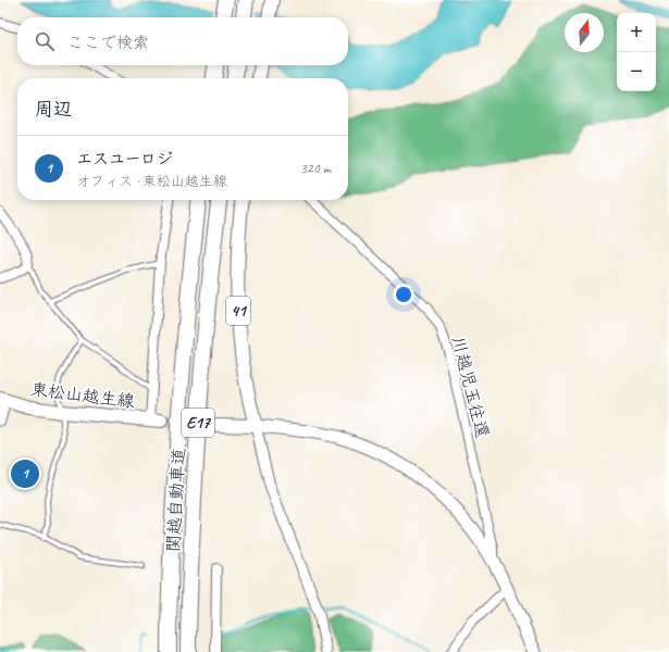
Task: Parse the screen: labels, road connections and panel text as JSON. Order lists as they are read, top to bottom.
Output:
{
  "streets": {
    "highway": ["E17", "関越自動車道"],
    "main road": ["41", "東松山越生線"],
    "street": ["川越児玉往還"]
  },
  "north": "top",
  "page": {
    "map_buttons": ["+", "−"],
    "search": "ここで検索",
    "heading": "周辺",
    "list": [
      {
        "mark": "1",
        "name": "エスユーロジ",
        "note": "オフィス · 東松山越生線",
        "value": "320 m"
      }
    ],
    "pins": "1"
  }
}
